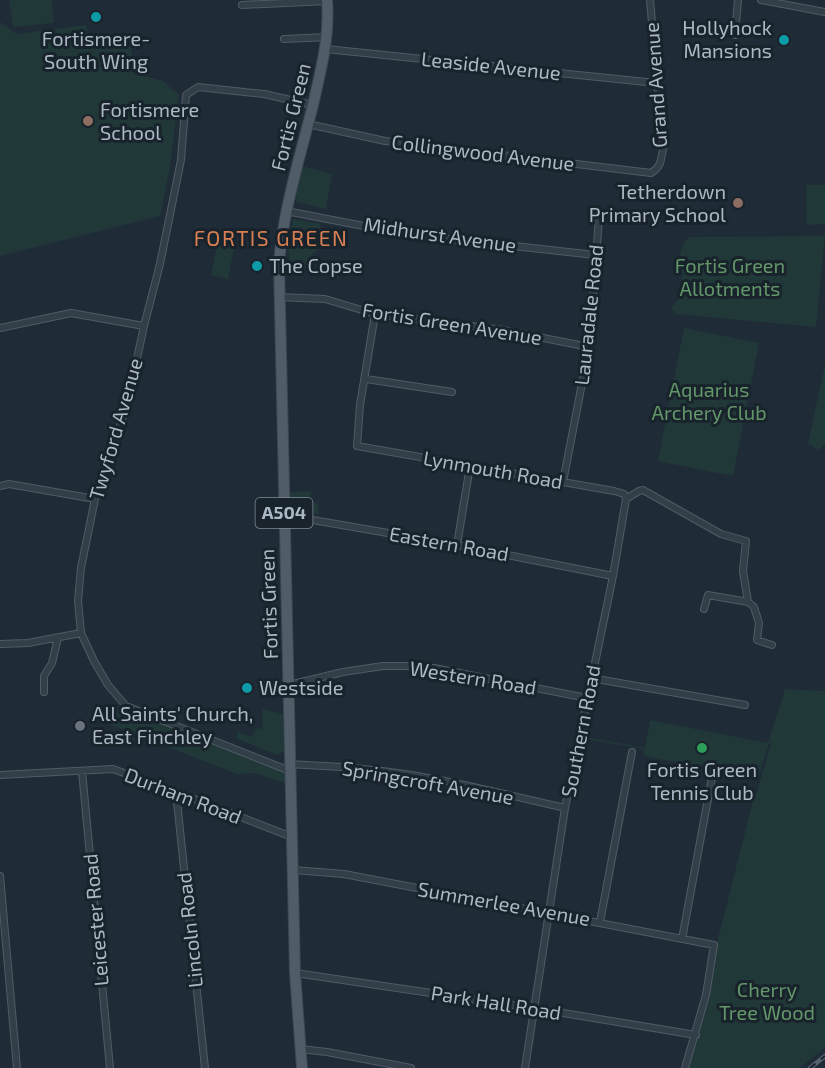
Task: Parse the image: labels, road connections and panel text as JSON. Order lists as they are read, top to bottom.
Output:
{
  "streets": {
    "main road": ["Fortis Green", "A504"],
    "street": [
      "Leaside Avenue",
      "Grand Avenue",
      "Collingwood Avenue",
      "Midhurst Avenue",
      "Lauradale Road",
      "Fortis Green Avenue",
      "Twyford Avenue",
      "Lynmouth Road",
      "Eastern Road",
      "Western Road",
      "Southern Road",
      "Springcroft Avenue",
      "Durham Road",
      "Summerlee Avenue",
      "Leicester Road",
      "Lincoln Road",
      "Park Hall Road"
    ]
  },
  "crossings": [
    ["Leaside Avenue", "Grand Avenue"],
    ["Leaside Avenue", "Fortis Green"],
    ["Grand Avenue", "Collingwood Avenue"],
    ["Fortis Green", "Collingwood Avenue"],
    ["Fortis Green", "Midhurst Avenue"],
    ["Fortis Green", "Fortis Green Avenue"],
    ["Fortis Green", "Twyford Avenue"],
    ["Fortis Green", "Eastern Road"],
    ["Fortis Green", "Western Road"],
    ["Fortis Green", "Springcroft Avenue"],
    ["Fortis Green", "Durham Road"],
    ["Fortis Green", "Summerlee Avenue"],
    ["Fortis Green", "Park Hall Road"],
    ["Midhurst Avenue", "Lauradale Road"],
    ["Lauradale Road", "Fortis Green Avenue"],
    ["Lauradale Road", "Lynmouth Road"],
    ["Twyford Avenue", "Springcroft Avenue"],
    ["Lynmouth Road", "Southern Road"],
    ["Eastern Road", "Southern Road"],
    ["Western Road", "Southern Road"],
    ["Southern Road", "Springcroft Avenue"],
    ["Southern Road", "Summerlee Avenue"],
    ["Southern Road", "Park Hall Road"],
    ["Durham Road", "Leicester Road"],
    ["Durham Road", "Lincoln Road"],
    ["Summerlee Avenue", "Park Hall Road"]
  ],
  "districts": ["FORTIS GREEN"],
  "parks": ["Fortis Green Allotments", "Aquarius Archery Club", "Cherry Tree Wood"],
  "places": [
    "Fortismere- South Wing",
    "Hollyhock Mansions",
    "Fortismere School",
    "Tetherdown Primary School",
    "The Copse",
    "Westside",
    "All Saints' Church, East Finchley",
    "Fortis Green Tennis Club"
  ]
}
